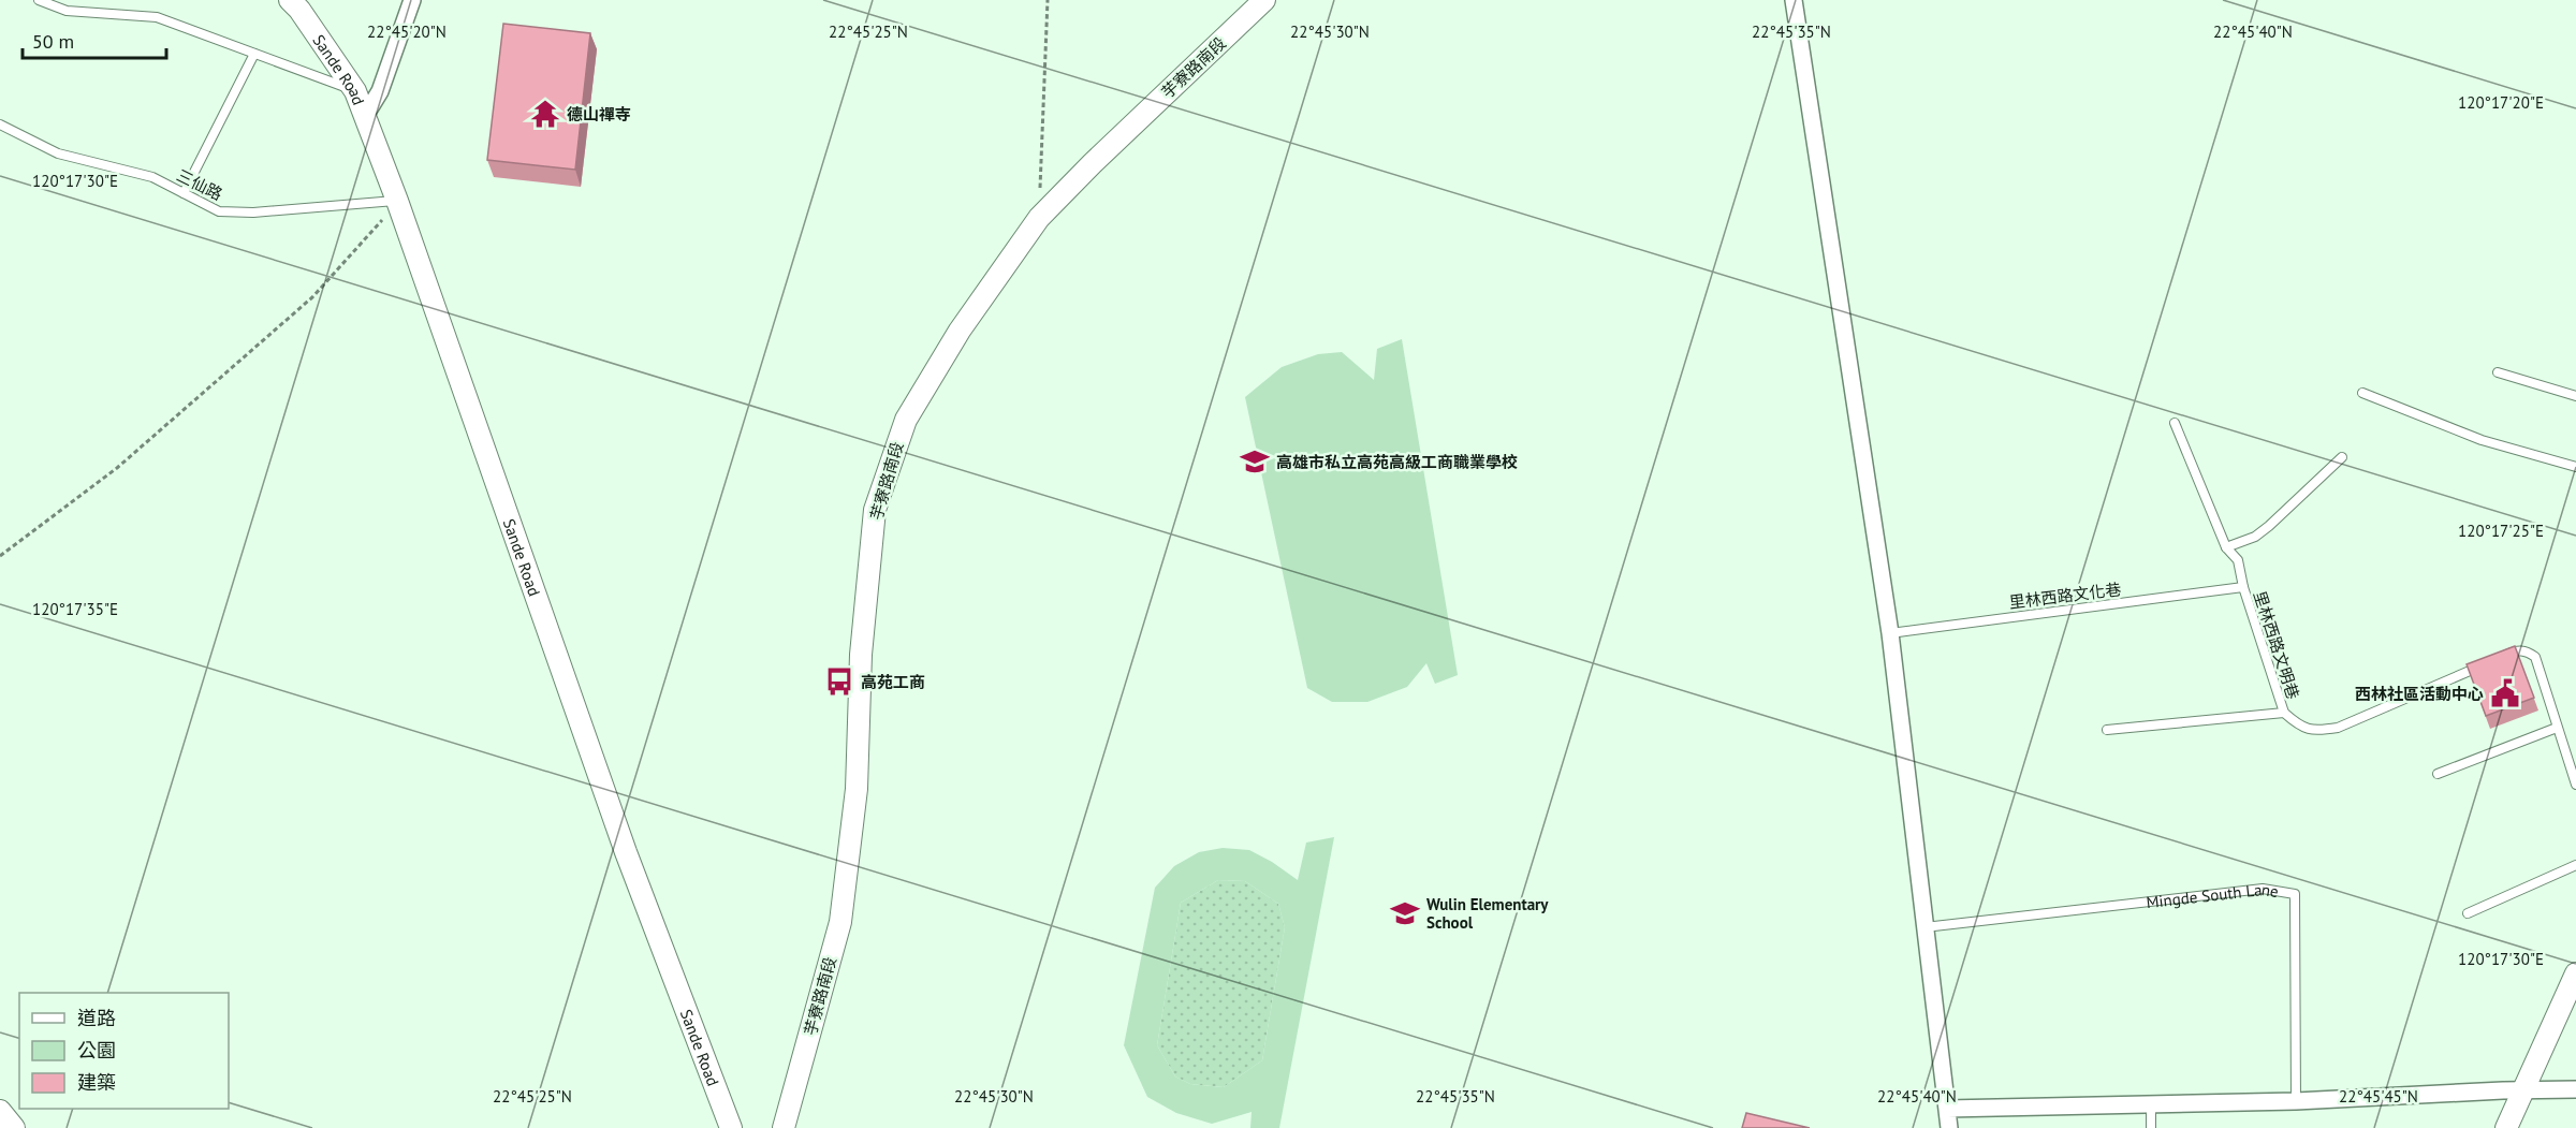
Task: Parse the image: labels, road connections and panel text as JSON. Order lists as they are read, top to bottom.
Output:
{
  "streets": {
    "street": ["芋寮路南段", "Sande Road"],
    "lane": [
      "三仙路",
      "里林西路文化巷",
      "里林西路文明巷",
      "Mingde South Lane"
    ]
  },
  "crossings": [
    ["Sande Road", "三仙路"],
    ["里林西路文化巷", "里林西路文明巷"]
  ],
  "places": {
    "temple": ["德山禪寺"],
    "school or university": ["高雄市私立高苑高級工商職業學校", "Wulin Elementary School"],
    "bus stop": ["高苑工商"],
    "public building": ["西林社區活動中心"]
  },
  "legend": ["道路", "公園", "建築"],
  "scale_bar": "50 m",
  "coordinates": [
    "22°45'20\"N",
    "22°45'25\"N",
    "22°45'30\"N",
    "22°45'35\"N",
    "22°45'40\"N",
    "120°17'20\"E",
    "120°17'30\"E",
    "120°17'25\"E",
    "120°17'35\"E",
    "22°45'45\"N"
  ]
}
